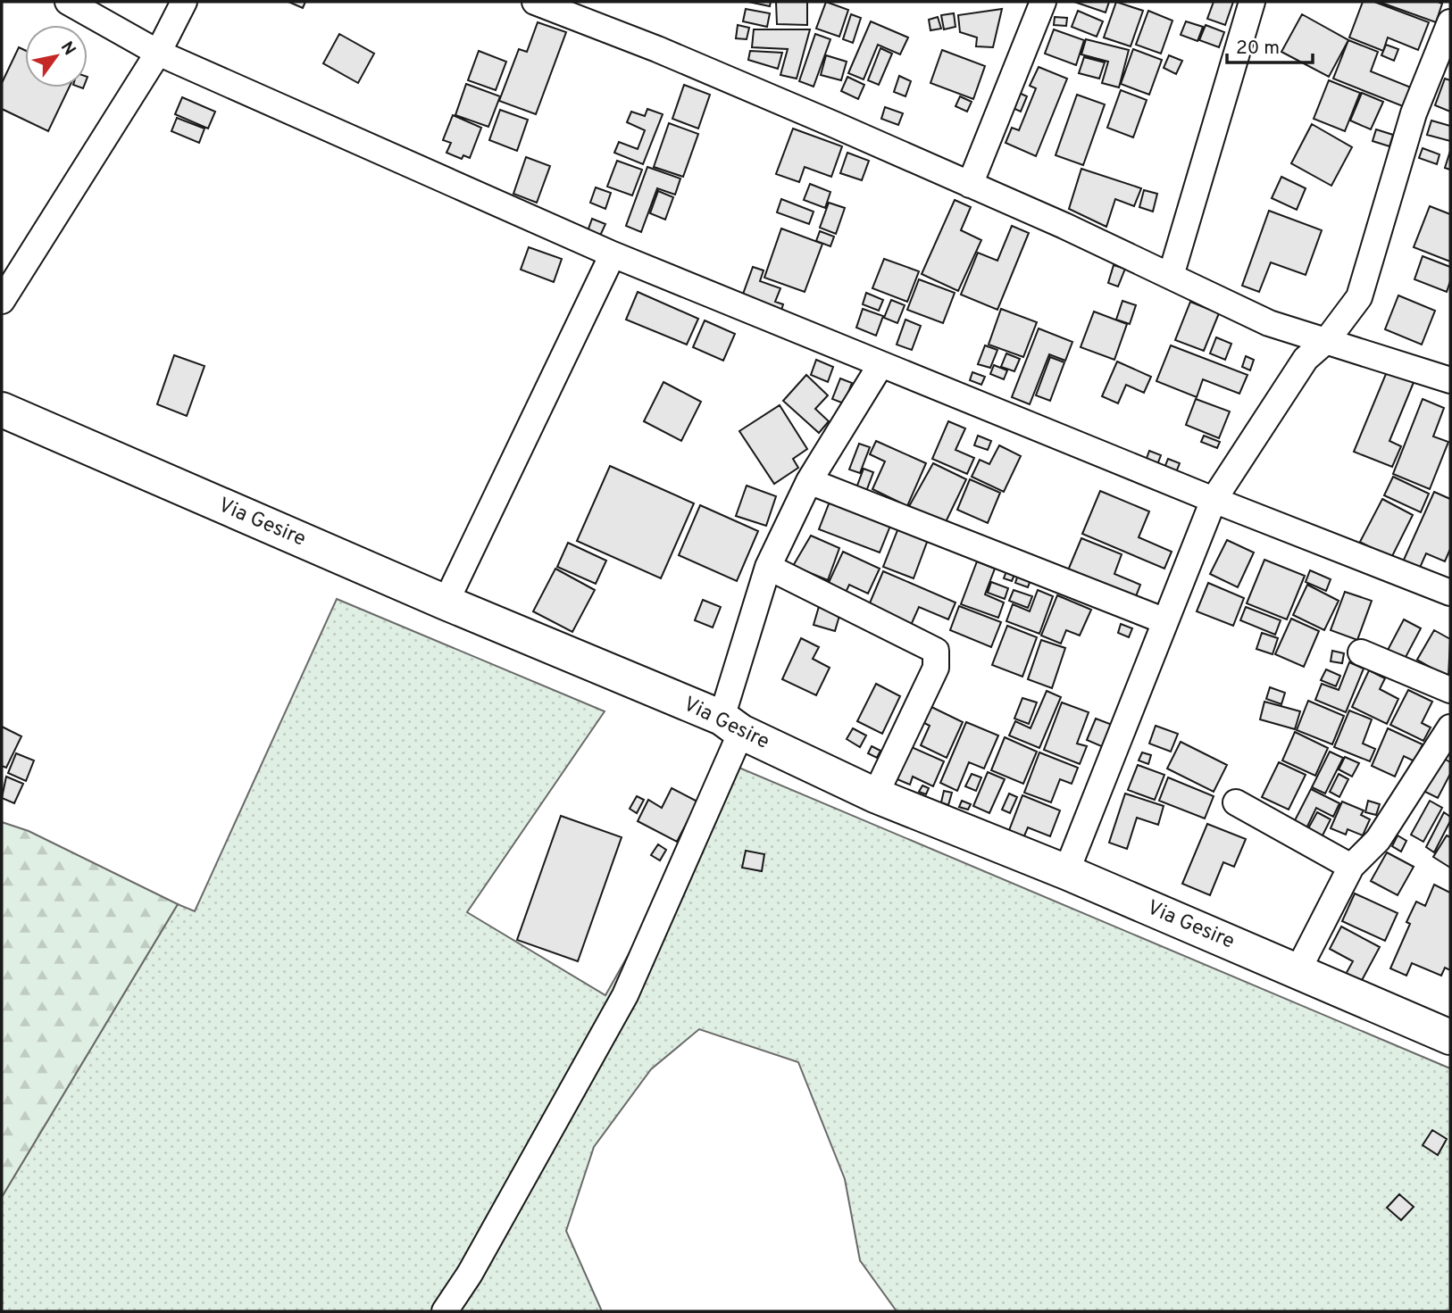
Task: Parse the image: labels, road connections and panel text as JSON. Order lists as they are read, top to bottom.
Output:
{
  "streets": {
    "main road": ["Via Gesire"]
  },
  "scale_bar": "20 m",
  "north": "top right"
}
